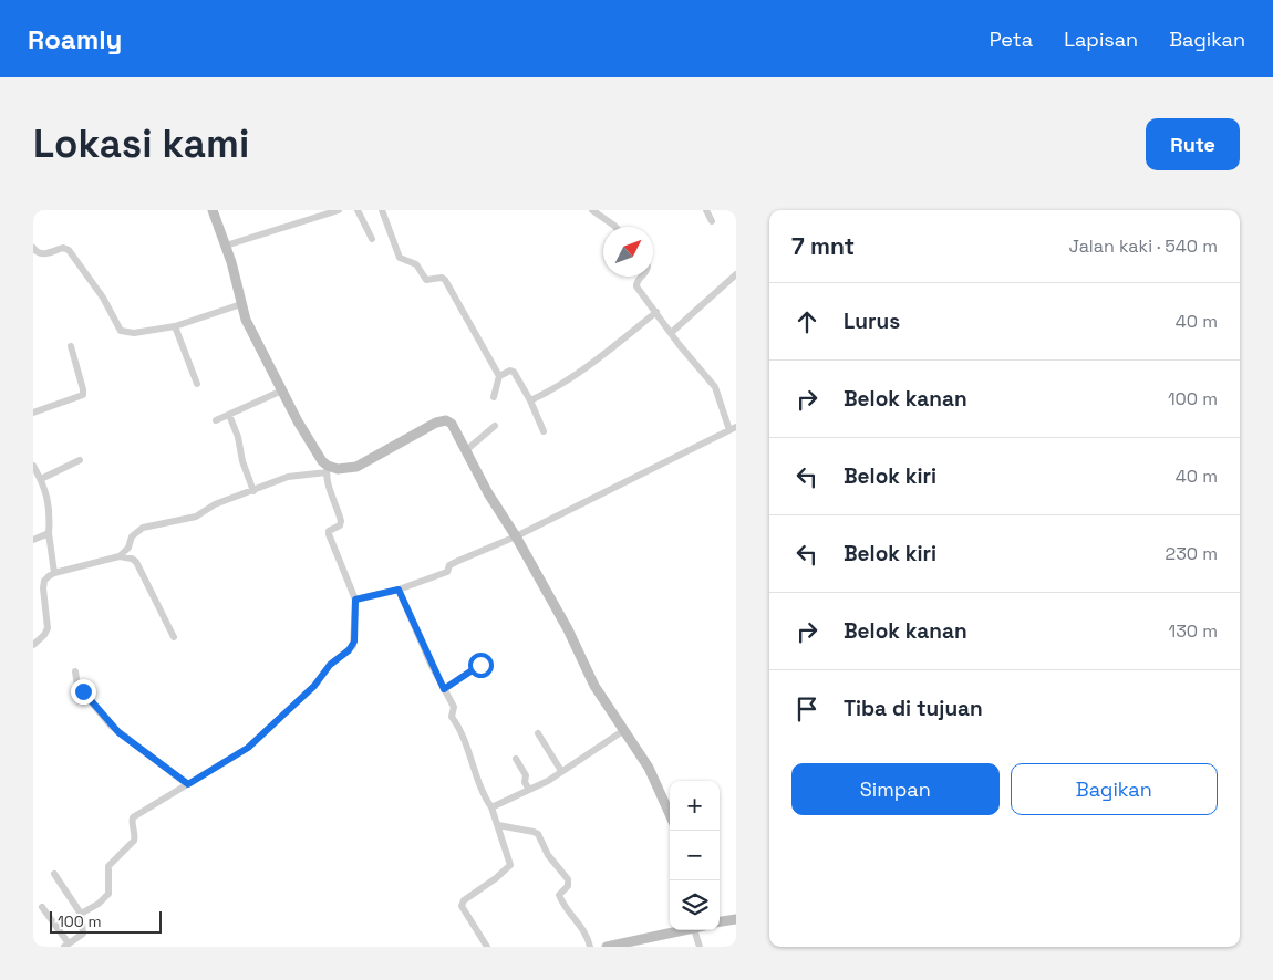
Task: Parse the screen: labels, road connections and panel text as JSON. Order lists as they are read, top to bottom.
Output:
{
  "scale_bar": "100 m",
  "north": "top right",
  "page": {
    "header": "Roamly",
    "nav": ["Peta", "Lapisan", "Bagikan"],
    "buttons": [
      "Rute",
      ["Simpan", "Bagikan"]
    ],
    "title": "Lokasi kami",
    "heading": ["7 mnt", "Jalan kaki · 540 m"],
    "list": [
      ["Lurus", "40 m"],
      ["Belok kanan", "100 m"],
      ["Belok kiri", "40 m"],
      ["Belok kiri", "230 m"],
      ["Belok kanan", "130 m"],
      "Tiba di tujuan"
    ],
    "map_buttons": ["+", "−"],
    "scale": "100 m"
  }
}
